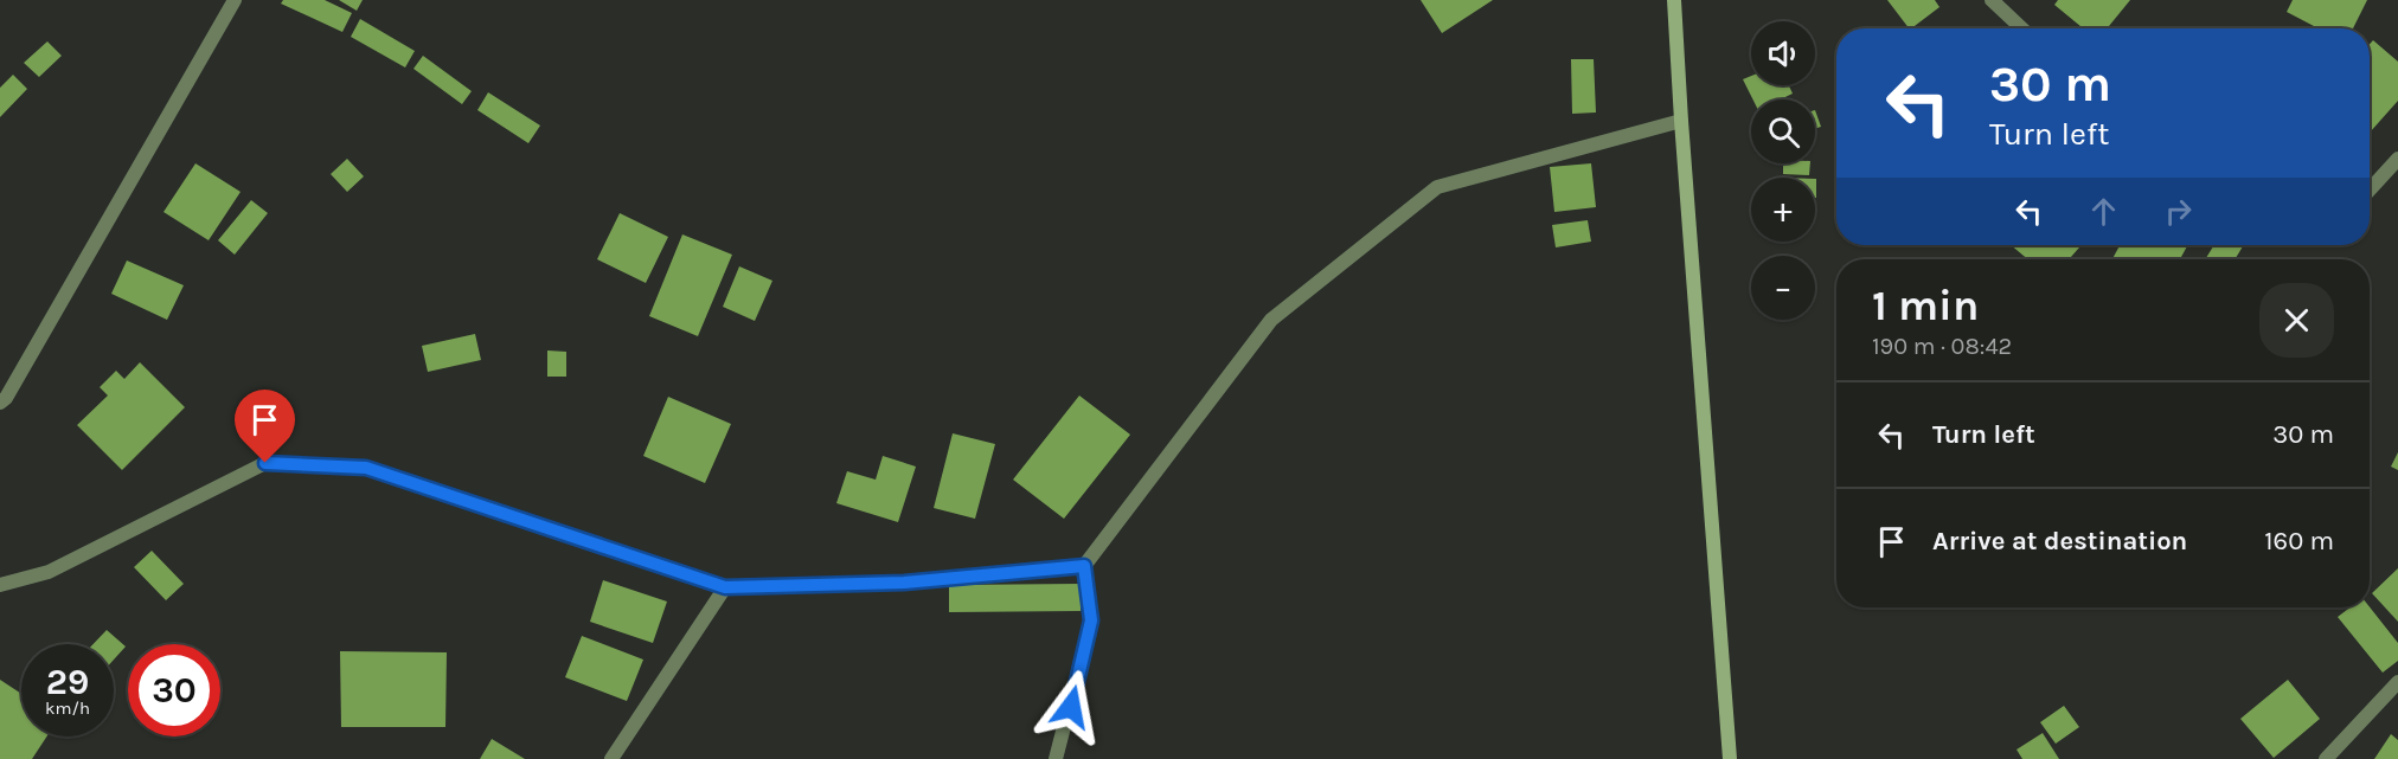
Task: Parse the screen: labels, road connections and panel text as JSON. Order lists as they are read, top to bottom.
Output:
{
  "page": {
    "map_buttons": ["+", "−"],
    "turn": ["30 m", "Turn left"],
    "heading": ["1 min", "190 m · 08:42"],
    "list": [
      {
        "name": "Turn left",
        "value": "30 m"
      },
      {
        "name": "Arrive at destination",
        "value": "160 m"
      }
    ],
    "speed": "29 km/h",
    "limit": "30"
  }
}
